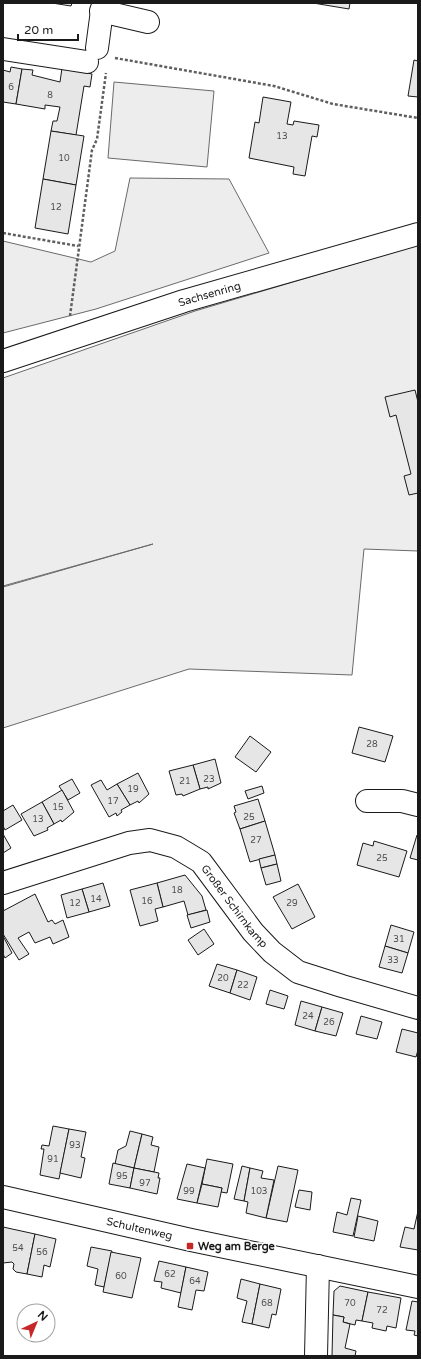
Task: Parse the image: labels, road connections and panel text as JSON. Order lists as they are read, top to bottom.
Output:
{
  "streets": {
    "street": ["Sachsenring", "Großer Schirnkamp", "Schultenweg"]
  },
  "places": {
    "transit": ["Weg am Berge"]
  },
  "house_numbers": [
    "6",
    "8",
    "13",
    "10",
    "12",
    "28",
    "23",
    "21",
    "19",
    "17",
    "15",
    "25",
    "13",
    "27",
    "25",
    "18",
    "14",
    "16",
    "12",
    "29",
    "31",
    "33",
    "20",
    "22",
    "24",
    "26",
    "93",
    "91",
    "95",
    "97",
    "99",
    "103",
    "54",
    "56",
    "62",
    "60",
    "64",
    "68",
    "70",
    "72"
  ],
  "scale_bar": "20 m",
  "north": "top right"
}
